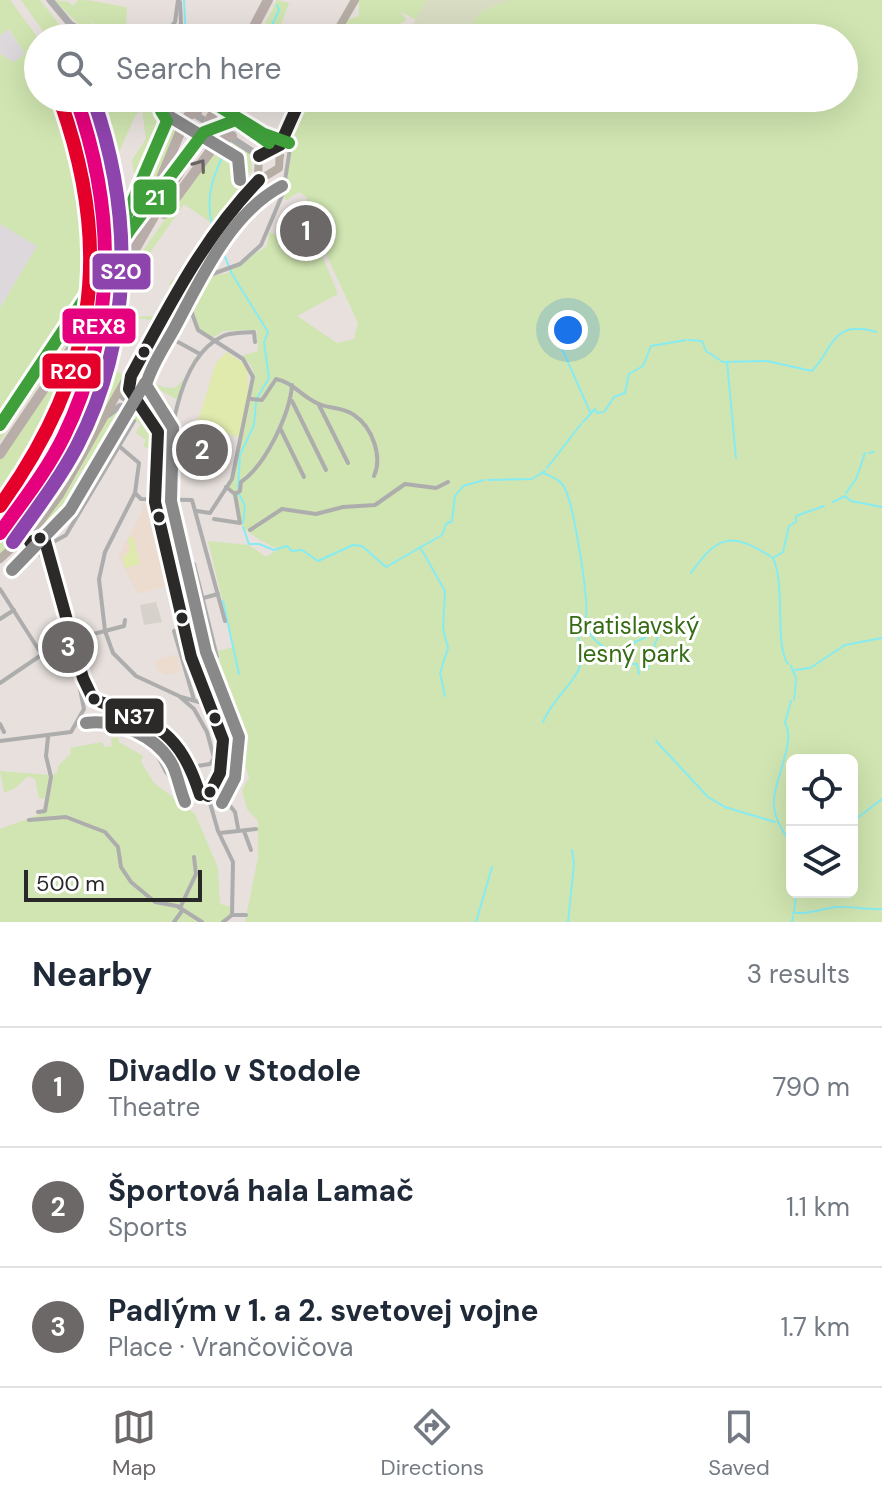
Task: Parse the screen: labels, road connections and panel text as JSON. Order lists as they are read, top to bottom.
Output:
{
  "parks": ["Bratislavský lesný park"],
  "lines": [
    "transit line REX8",
    "transit line S20",
    "transit line R20",
    "transit line N37",
    "transit line 21"
  ],
  "scale_bar": "500 m",
  "page": {
    "search": "Search here",
    "pins": ["1", "2", "3"],
    "scale": "500 m",
    "heading": ["Nearby", "3 results"],
    "list": [
      {
        "mark": "1",
        "name": "Divadlo v Stodole",
        "note": "Theatre",
        "value": "790 m"
      },
      {
        "mark": "2",
        "name": "Športová hala Lamač",
        "note": "Sports",
        "value": "1.1 km"
      },
      {
        "mark": "3",
        "name": "Padlým v 1. a 2. svetovej vojne",
        "note": "Place · Vrančovičova",
        "value": "1.7 km"
      }
    ],
    "nav": ["Map", "Directions", "Saved"]
  }
}
